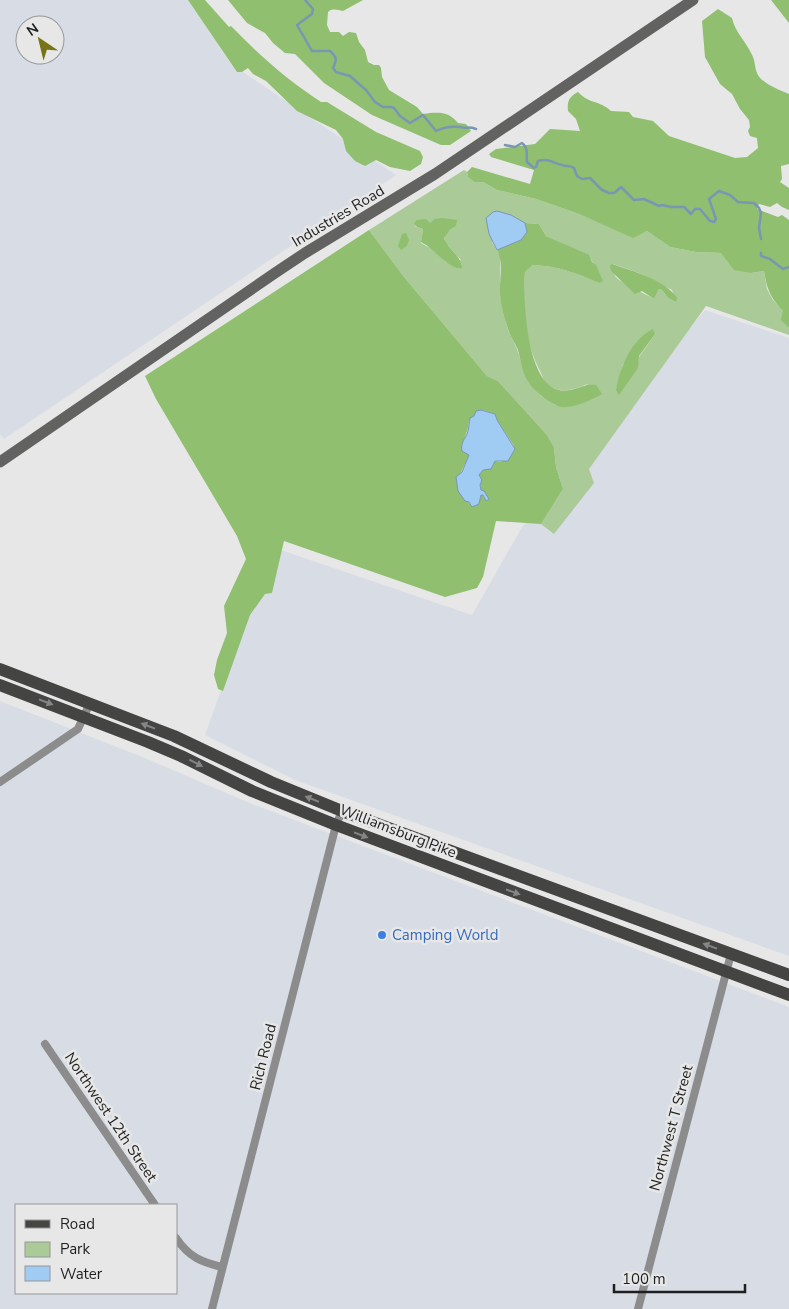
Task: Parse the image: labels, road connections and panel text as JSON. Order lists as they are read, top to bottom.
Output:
{
  "streets": {
    "main road": ["Williamsburg Pike"],
    "street": [
      "Industries Road",
      "Rich Road",
      "Northwest 12th Street",
      "Northwest T Street"
    ]
  },
  "crossings": [
    ["Williamsburg Pike", "Rich Road"],
    ["Williamsburg Pike", "Northwest T Street"]
  ],
  "places": ["Camping World"],
  "legend": ["Road", "Park", "Water"],
  "scale_bar": "100 m",
  "north": "top left"
}
